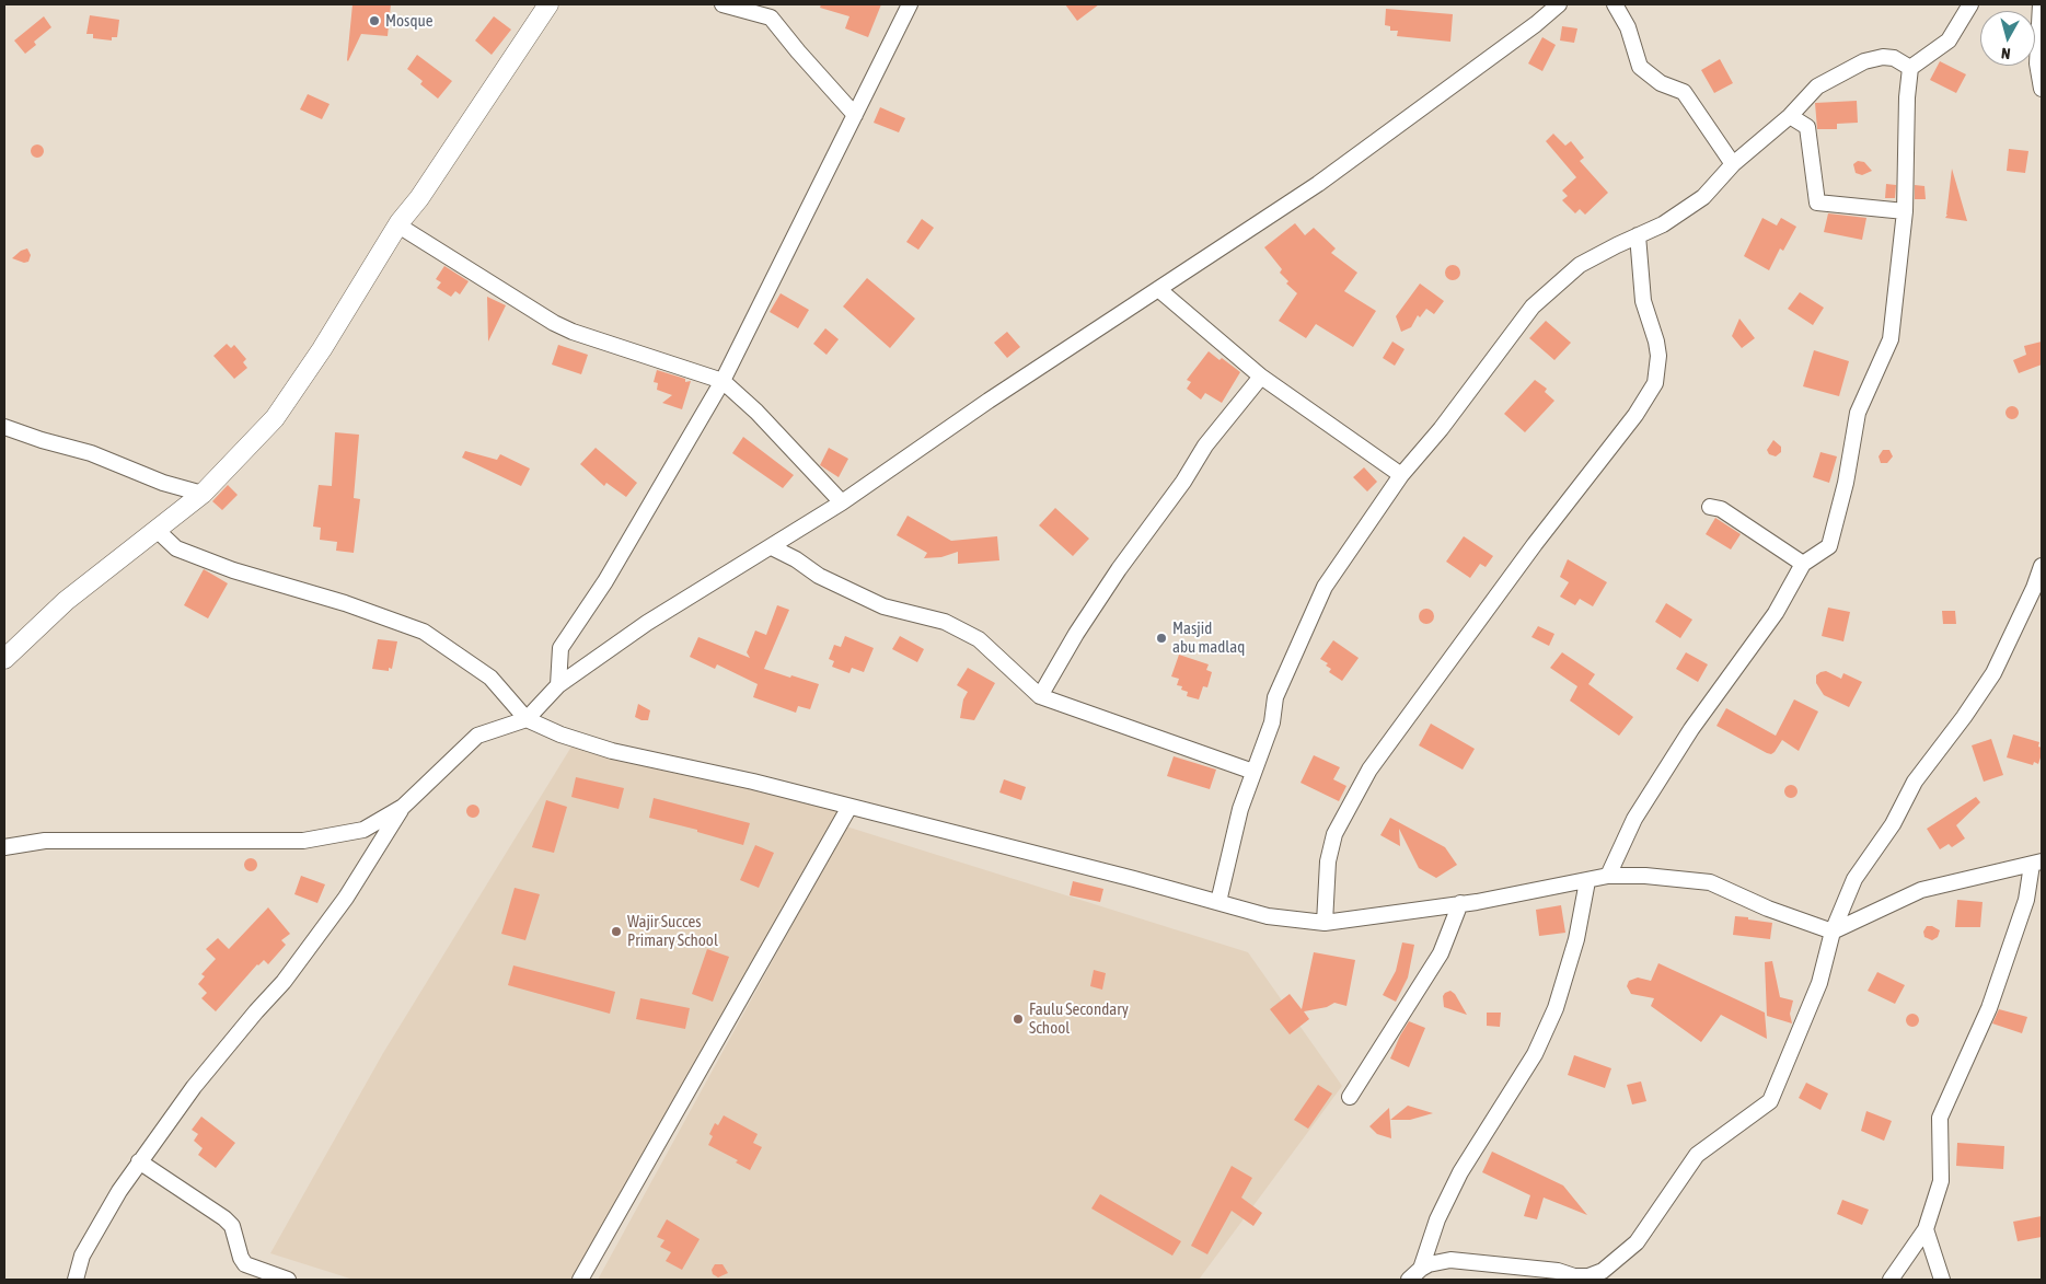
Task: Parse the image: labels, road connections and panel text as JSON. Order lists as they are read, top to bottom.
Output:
{
  "places": [
    "Mosque",
    "Masjid abu madlaq",
    "Wajir Succes Primary School",
    "Faulu Secondary School"
  ],
  "north": "bottom"
}
